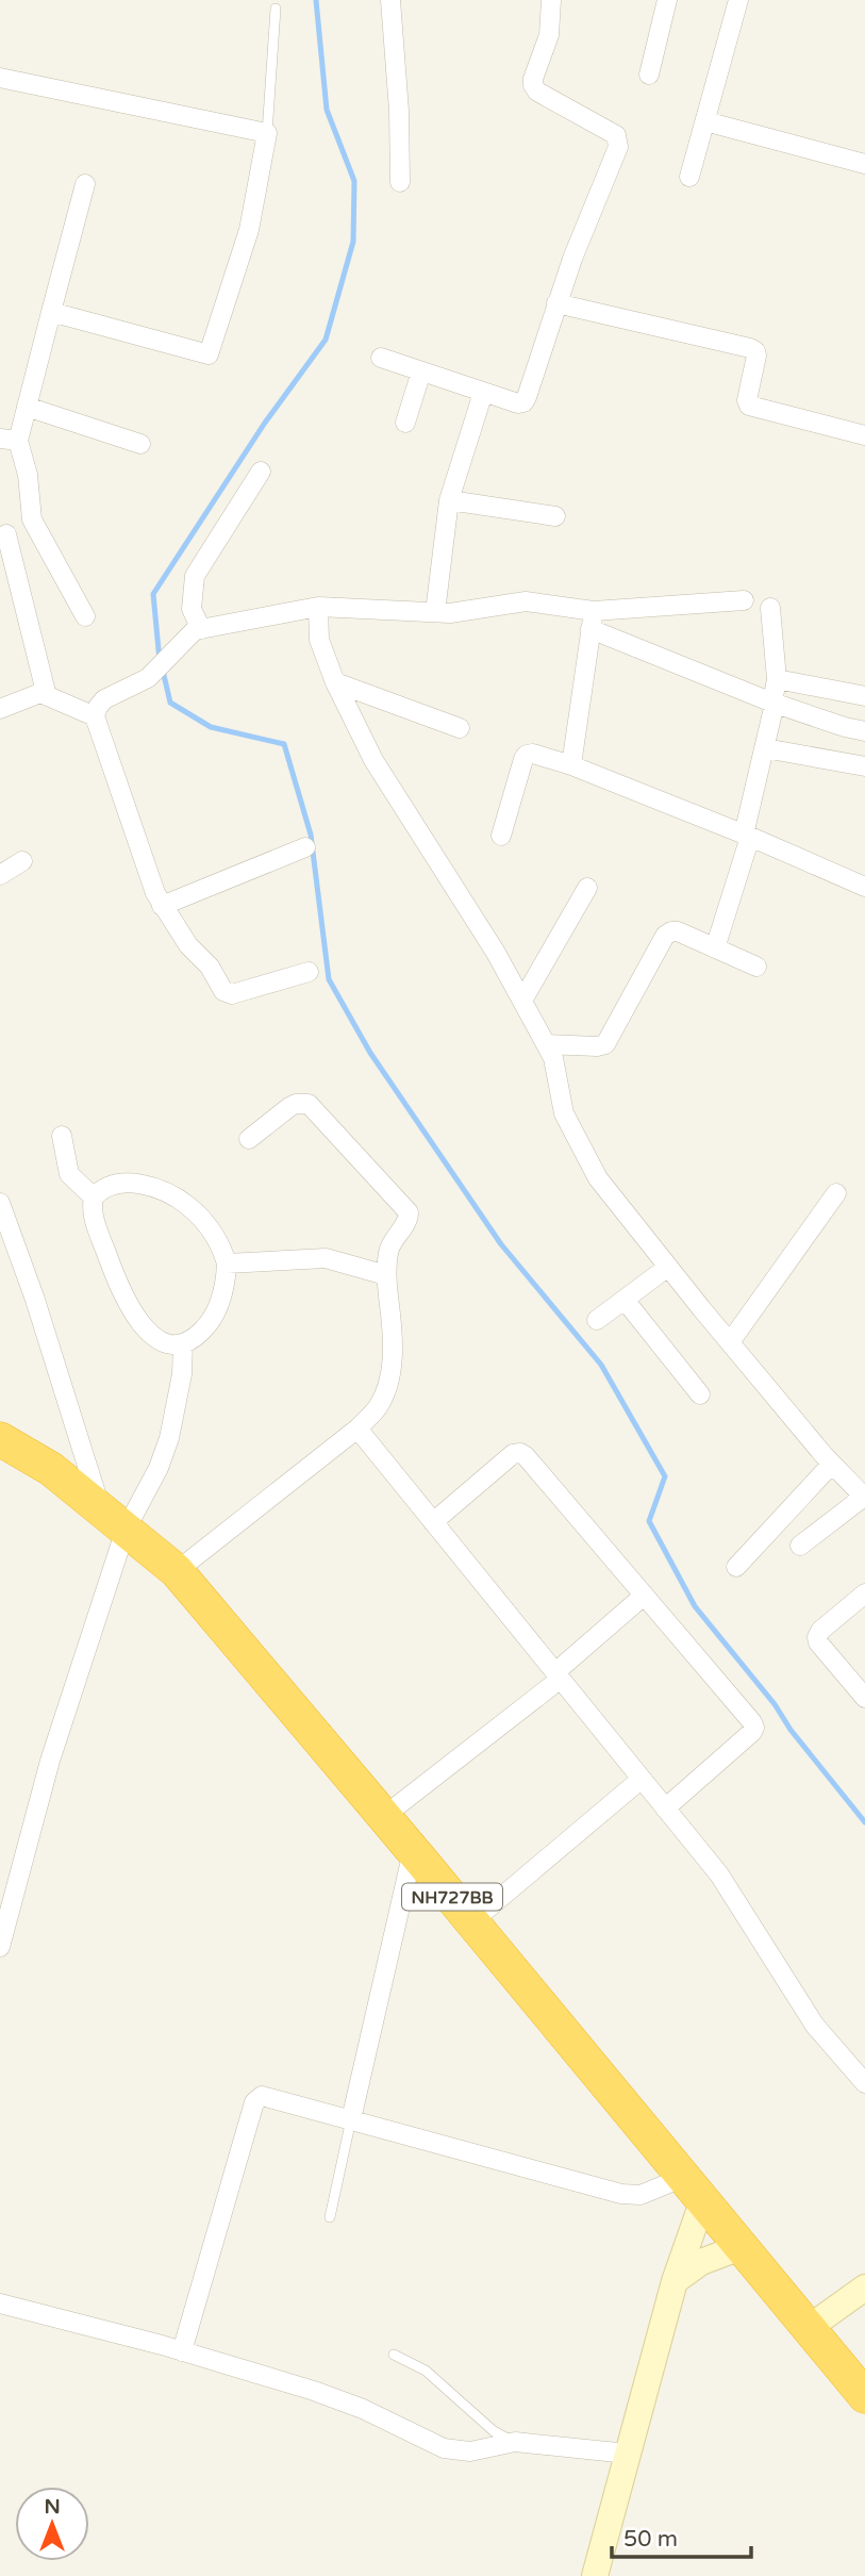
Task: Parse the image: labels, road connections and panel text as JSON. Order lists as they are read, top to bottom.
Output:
{
  "streets": {
    "highway": ["NH727BB"]
  },
  "scale_bar": "50 m",
  "north": "top"
}
